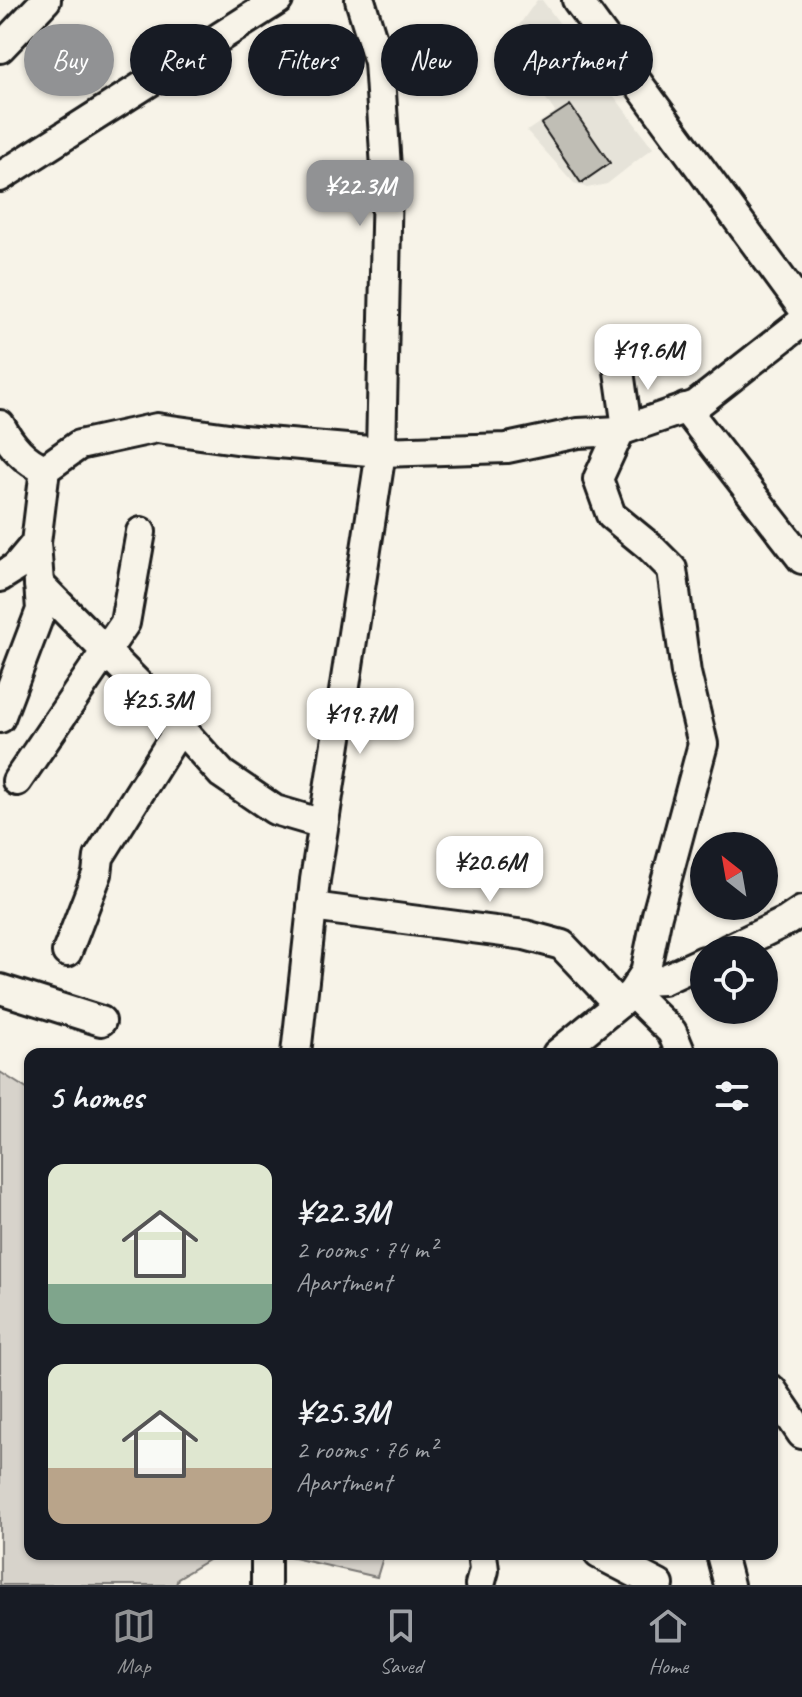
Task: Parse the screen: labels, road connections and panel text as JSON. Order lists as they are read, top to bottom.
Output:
{
  "north": "top left",
  "page": {
    "chip": [
      "Buy",
      "Rent",
      "Filters",
      "New",
      "Apartment"
    ],
    "price": [
      "¥22.3M",
      "¥19.6M",
      "¥25.3M",
      "¥19.7M",
      "¥20.6M"
    ],
    "heading": "5 homes",
    "list": [
      {
        "name": "¥22.3M",
        "note": "2 rooms · 74 m² · Apartment"
      },
      {
        "name": "¥25.3M",
        "note": "2 rooms · 76 m² · Apartment"
      }
    ],
    "tabs": ["Map", "Saved", "Home"]
  }
}
